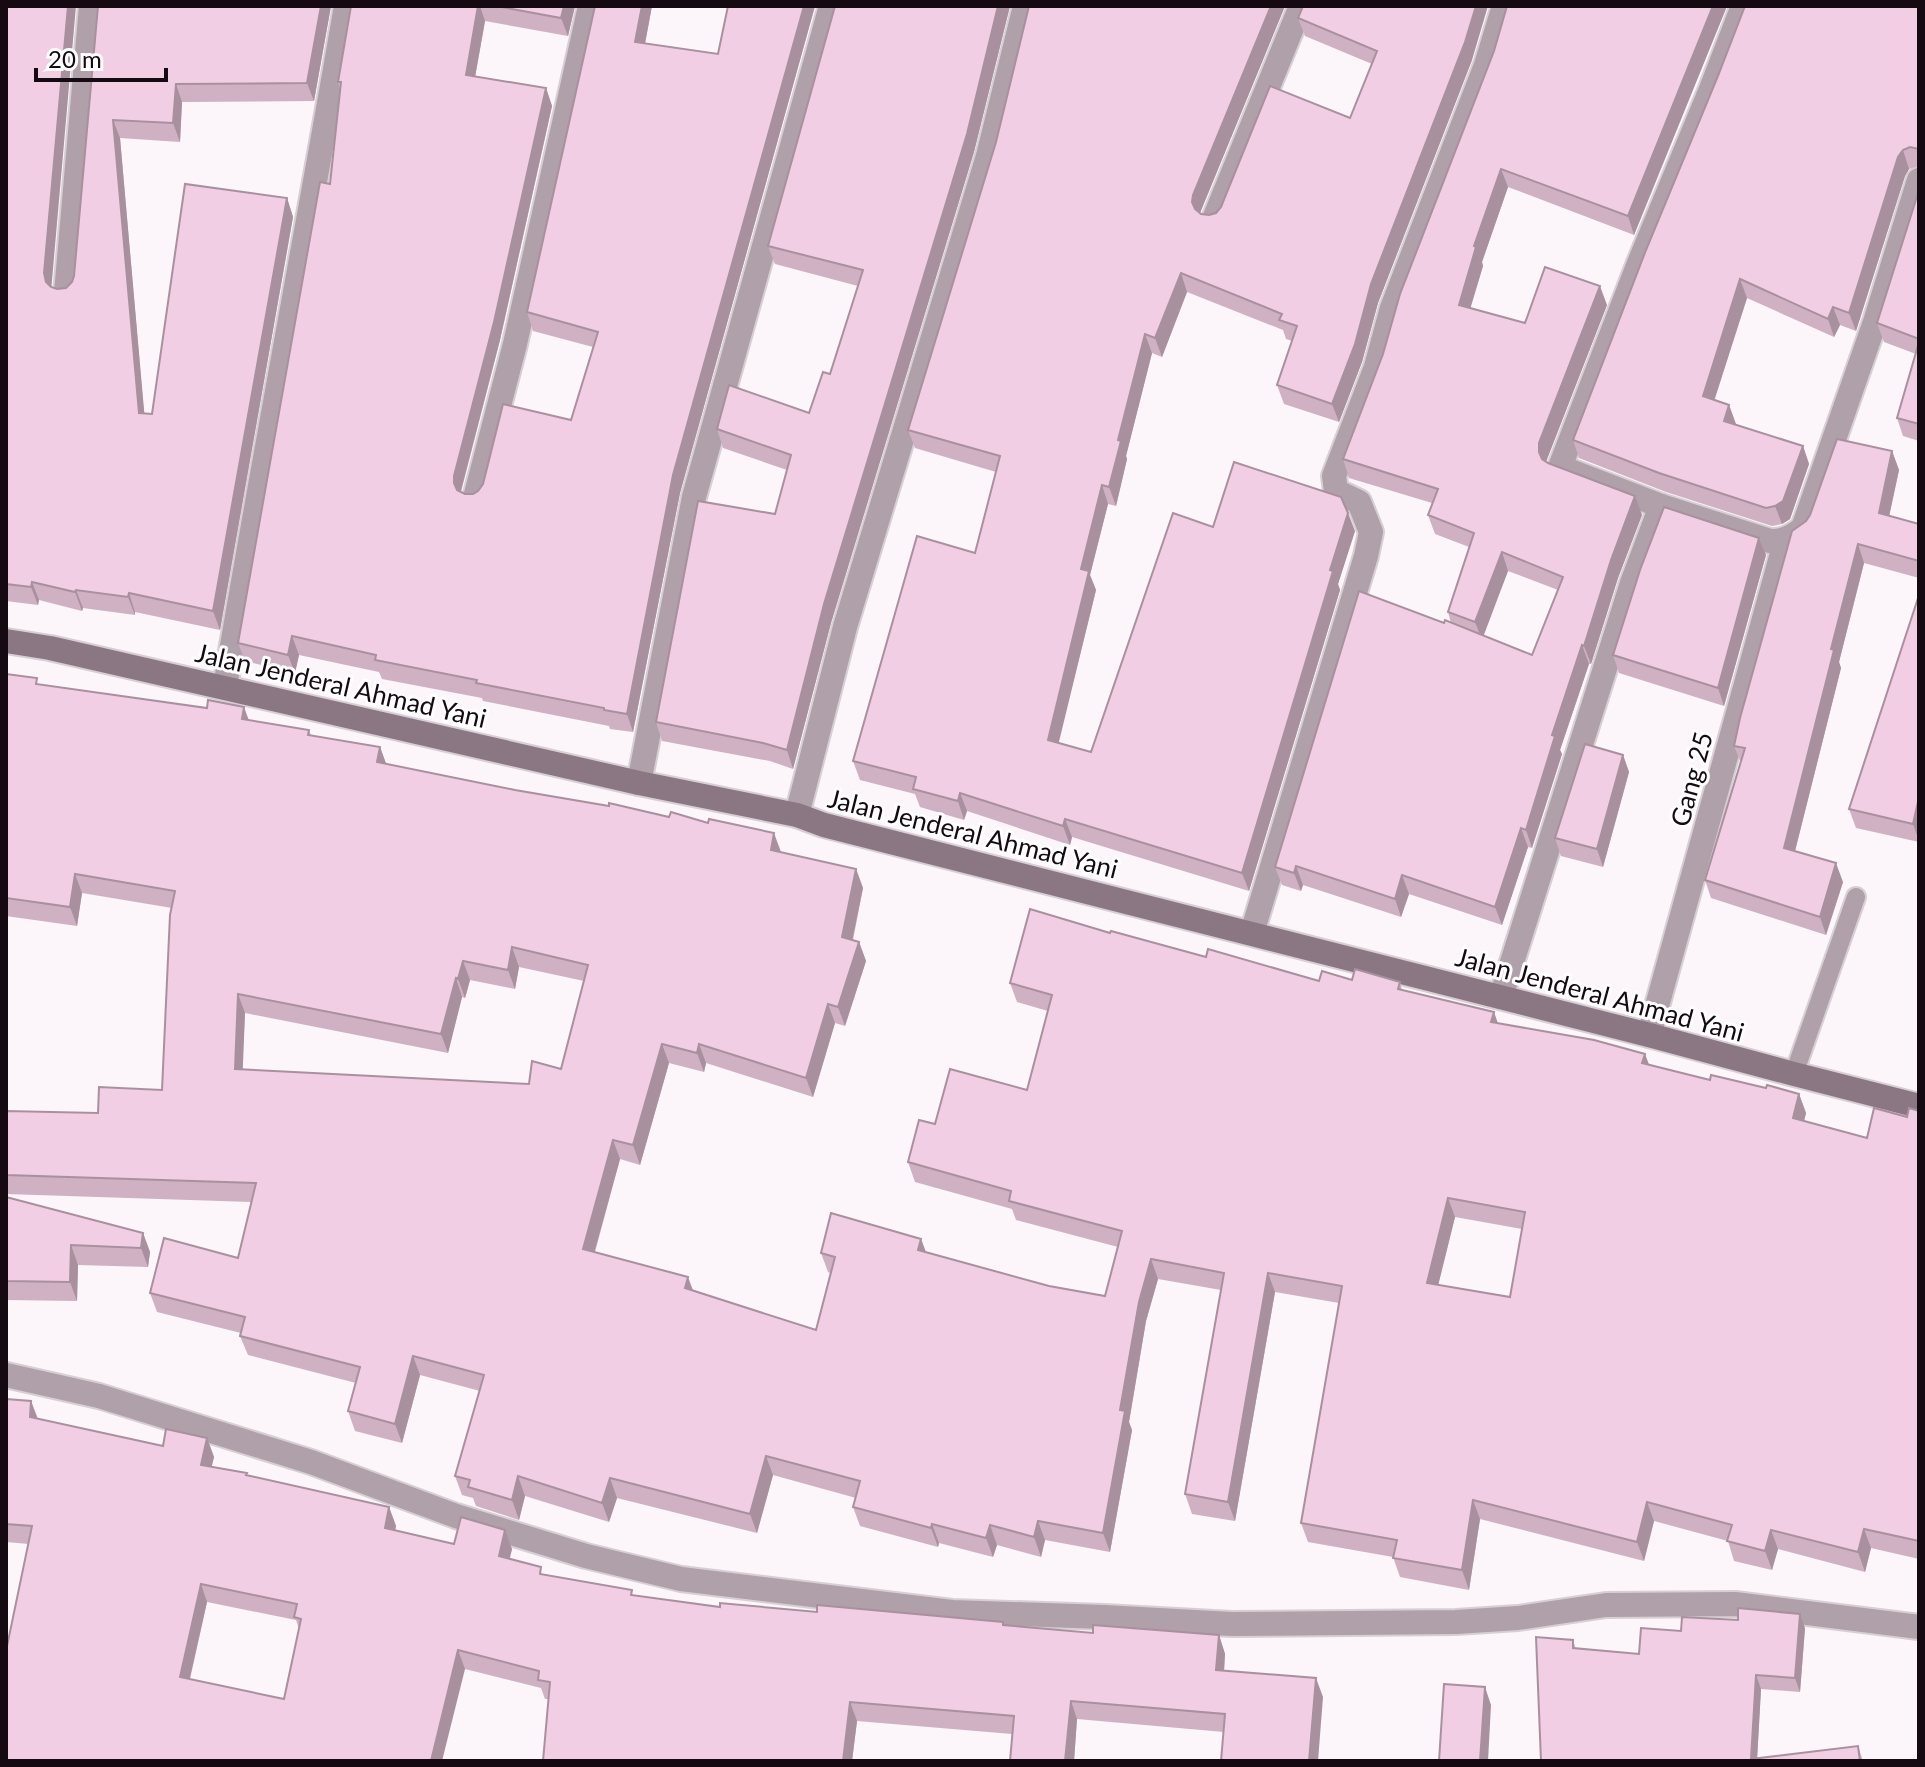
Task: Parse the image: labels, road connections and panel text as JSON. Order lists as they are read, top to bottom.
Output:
{
  "streets": {
    "main road": ["Jalan Jenderal Ahmad Yani"],
    "street": ["Gang 25"]
  },
  "crossings": [
    ["Jalan Jenderal Ahmad Yani", "Gang 25"]
  ],
  "scale_bar": "20 m"
}
